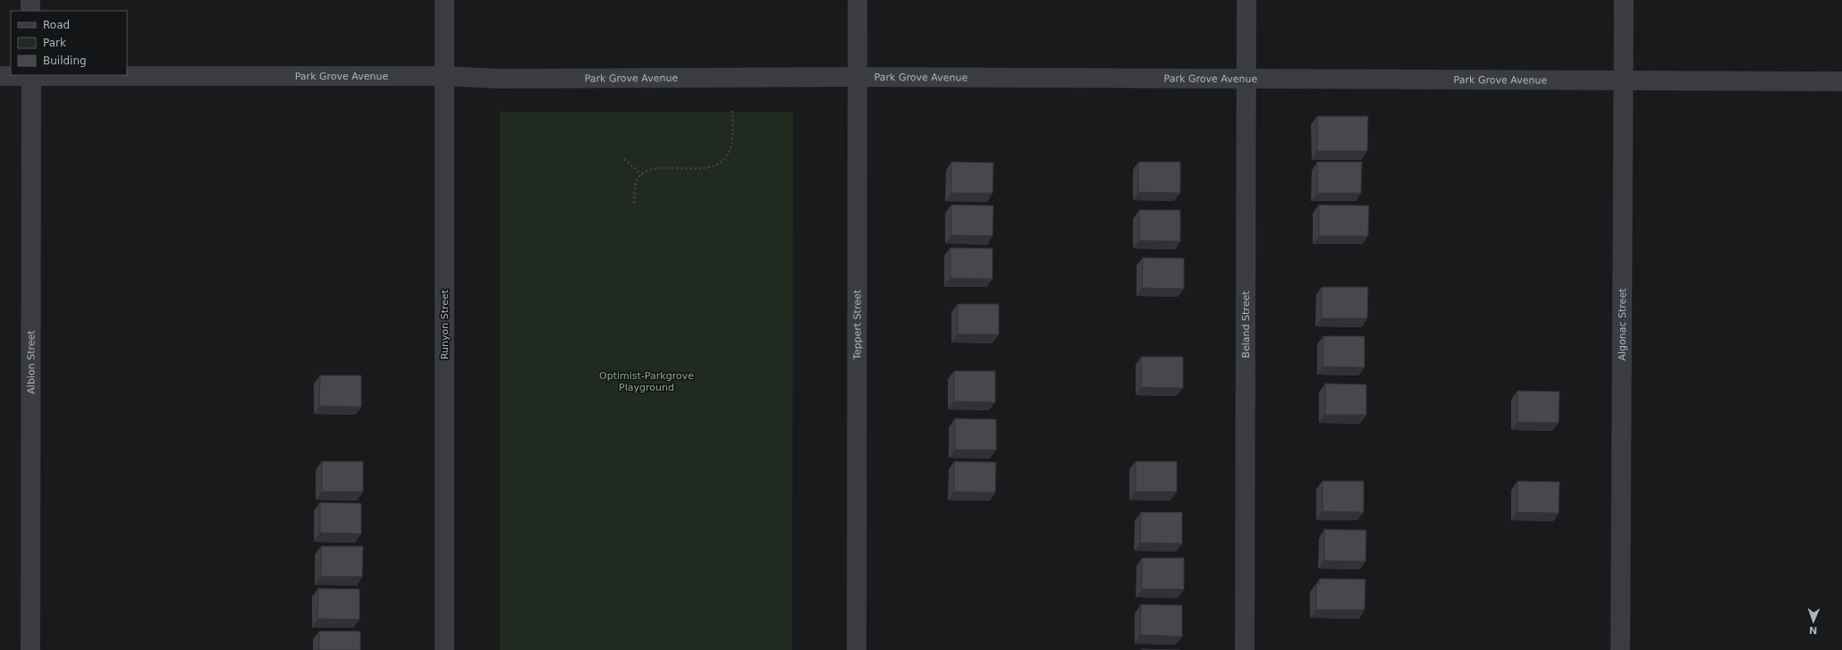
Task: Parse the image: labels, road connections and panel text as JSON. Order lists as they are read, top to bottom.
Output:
{
  "streets": {
    "street": [
      "Park Grove Avenue",
      "Runyon Street",
      "Teppert Street",
      "Beland Street",
      "Algonac Street",
      "Albion Street"
    ]
  },
  "crossings": [
    ["Park Grove Avenue", "Runyon Street"],
    ["Park Grove Avenue", "Teppert Street"],
    ["Park Grove Avenue", "Beland Street"],
    ["Park Grove Avenue", "Algonac Street"],
    ["Park Grove Avenue", "Albion Street"]
  ],
  "parks": ["Optimist-Parkgrove Playground"],
  "legend": ["Road", "Park", "Building"],
  "north": "bottom"
}
